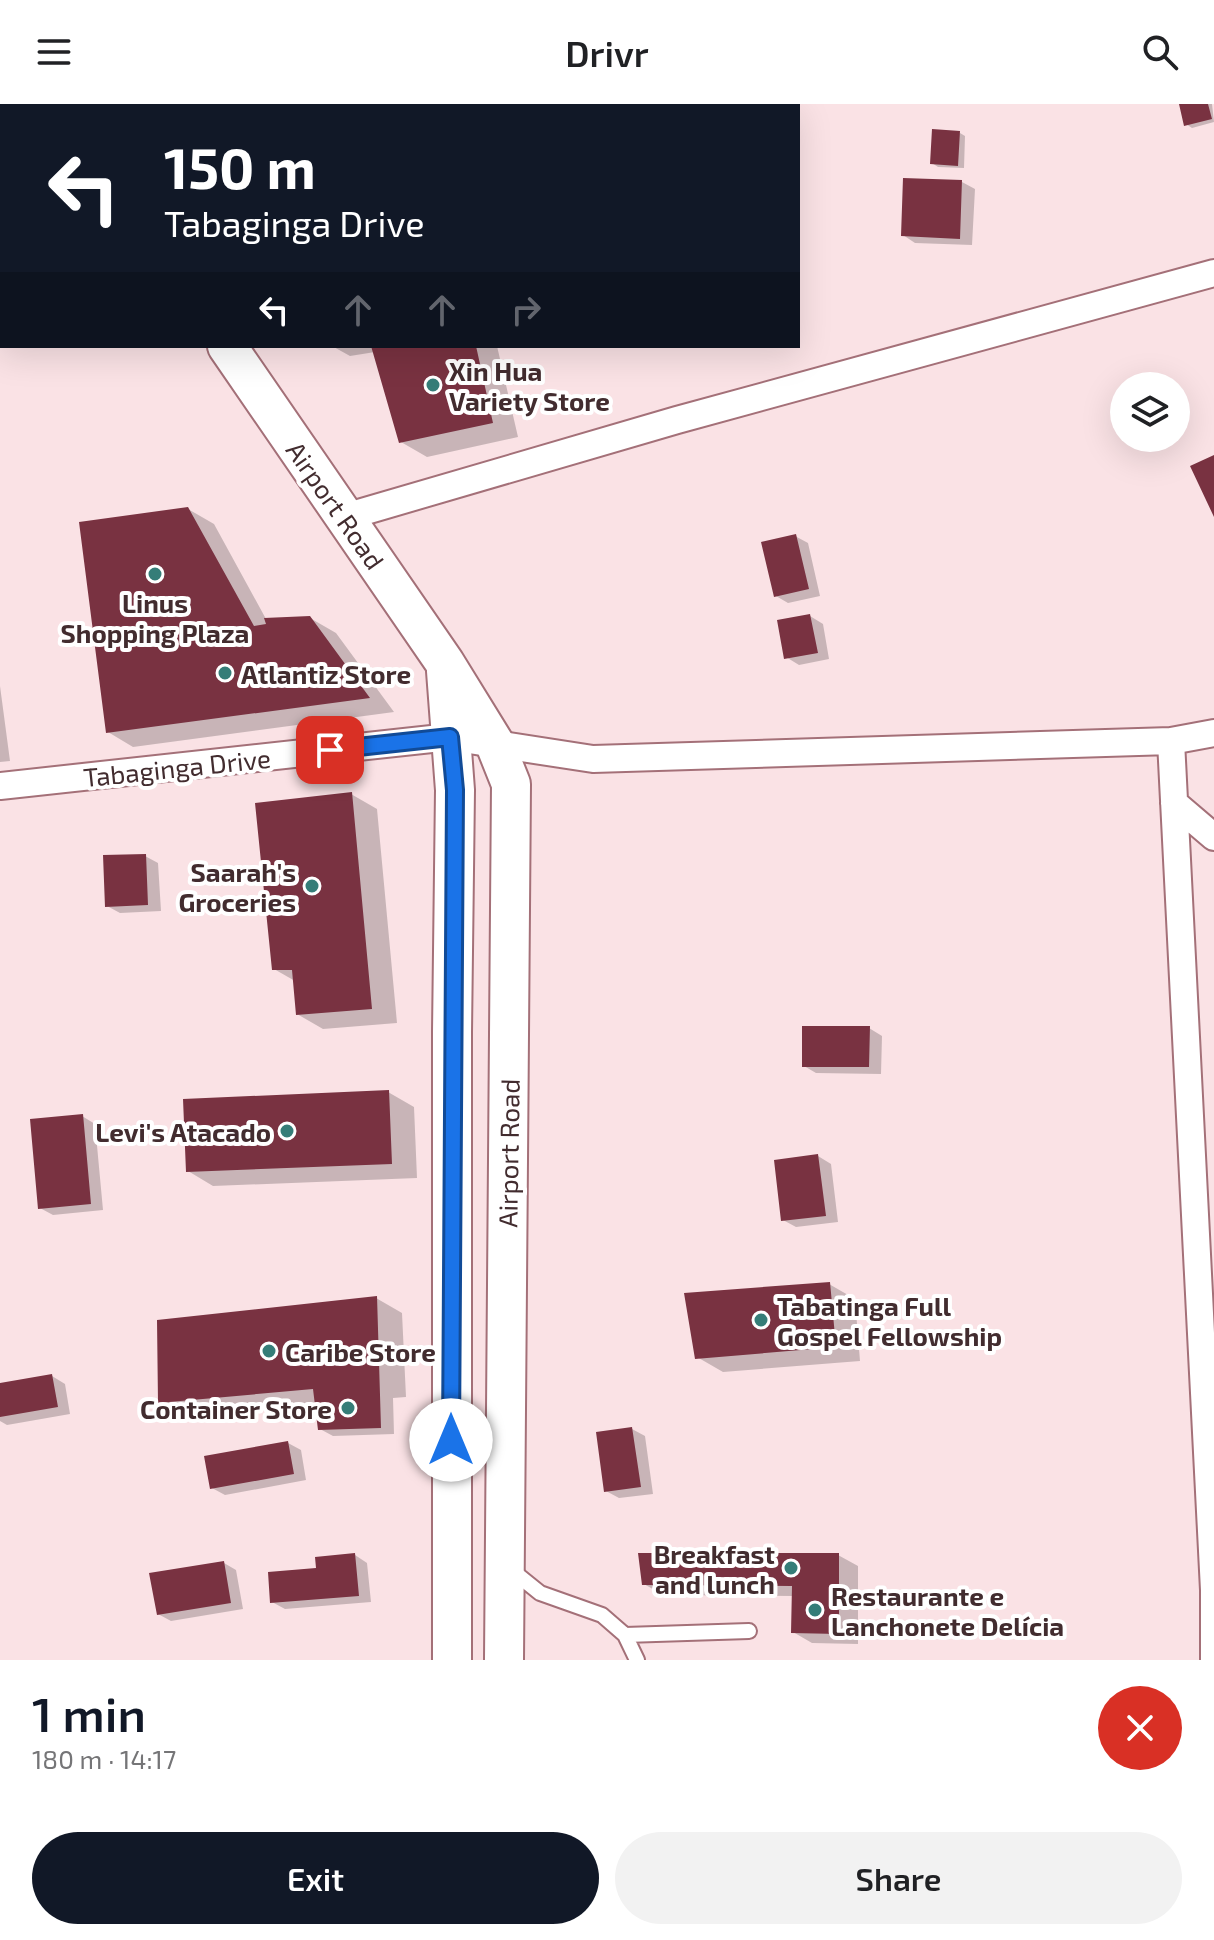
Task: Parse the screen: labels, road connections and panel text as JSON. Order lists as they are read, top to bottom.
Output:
{
  "streets": {
    "street": ["Airport Road", "Tabaginga Drive"]
  },
  "crossings": [
    ["Airport Road", "Tabaginga Drive"]
  ],
  "places": [
    "Xin Hua Variety Store",
    "Linus Shopping Plaza",
    "Atlantiz Store",
    "Saarah's Groceries",
    "Levi's Atacado",
    "Tabatinga Full Gospel Fellowship",
    "Caribe Store",
    "Container Store",
    "Breakfast and lunch",
    "Restaurante e Lanchonete Delícia"
  ],
  "page": {
    "header": "Drivr",
    "turn": ["150 m", "Tabaginga Drive"],
    "heading": ["1 min", "180 m · 14:17"],
    "buttons": ["Exit", "Share"]
  }
}
